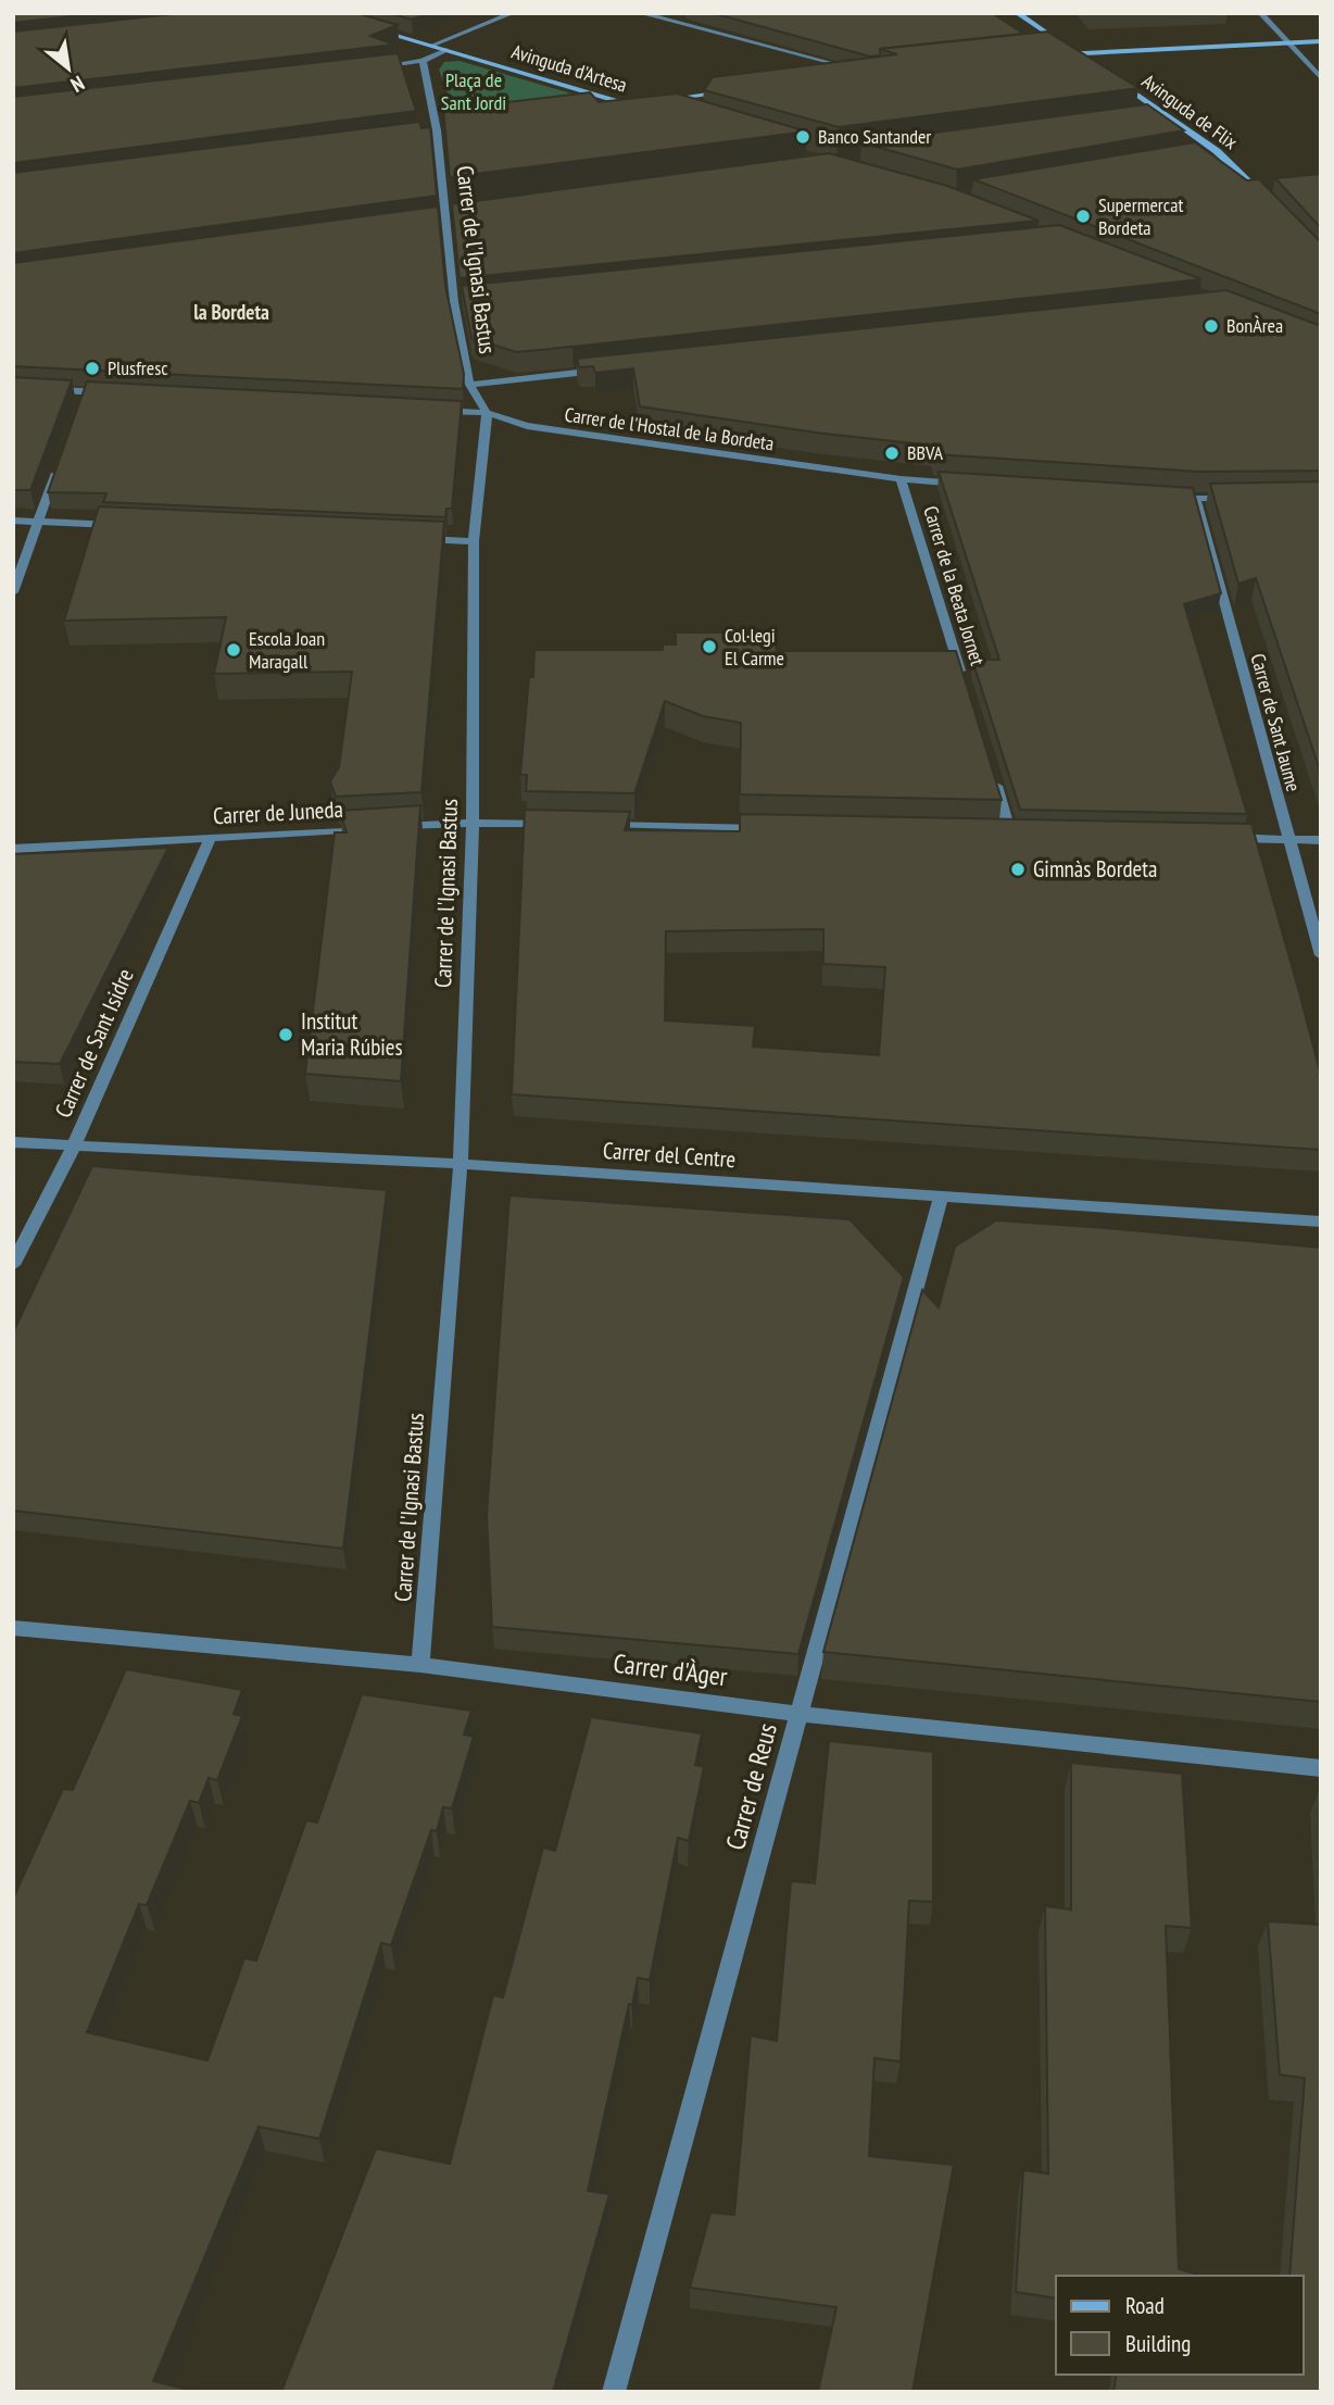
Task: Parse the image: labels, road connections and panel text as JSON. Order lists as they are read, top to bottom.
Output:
{
  "streets": {
    "main road": ["Avinguda d'Artesa", "Avinguda de Flix"],
    "street": [
      "Carrer de l'Ignasi Bastus",
      "Carrer de l'Hostal de la Bordeta",
      "Carrer de la Beata Jornet",
      "Carrer de Sant Jaume",
      "Carrer de Juneda",
      "Carrer de Sant Isidre",
      "Carrer del Centre",
      "Carrer d'Àger",
      "Carrer de Reus"
    ]
  },
  "crossings": [
    ["Carrer de l'Ignasi Bastus", "Carrer de l'Hostal de la Bordeta"],
    ["Carrer de l'Ignasi Bastus", "Carrer del Centre"],
    ["Carrer de l'Ignasi Bastus", "Carrer d'Àger"],
    ["Carrer de l'Hostal de la Bordeta", "Carrer de la Beata Jornet"],
    ["Carrer de Juneda", "Carrer de Sant Isidre"],
    ["Carrer de Sant Isidre", "Carrer del Centre"],
    ["Carrer del Centre", "Carrer de Reus"],
    ["Carrer d'Àger", "Carrer de Reus"]
  ],
  "districts": ["la Bordeta"],
  "parks": ["Plaça de Sant Jordi"],
  "places": [
    "Banco Santander",
    "Supermercat Bordeta",
    "BonÀrea",
    "Plusfresc",
    "BBVA",
    "Col·legi El Carme",
    "Escola Joan Maragall",
    "Gimnàs Bordeta",
    "Institut Maria Rúbies"
  ],
  "legend": ["Road", "Building"],
  "north": "bottom right"
}
